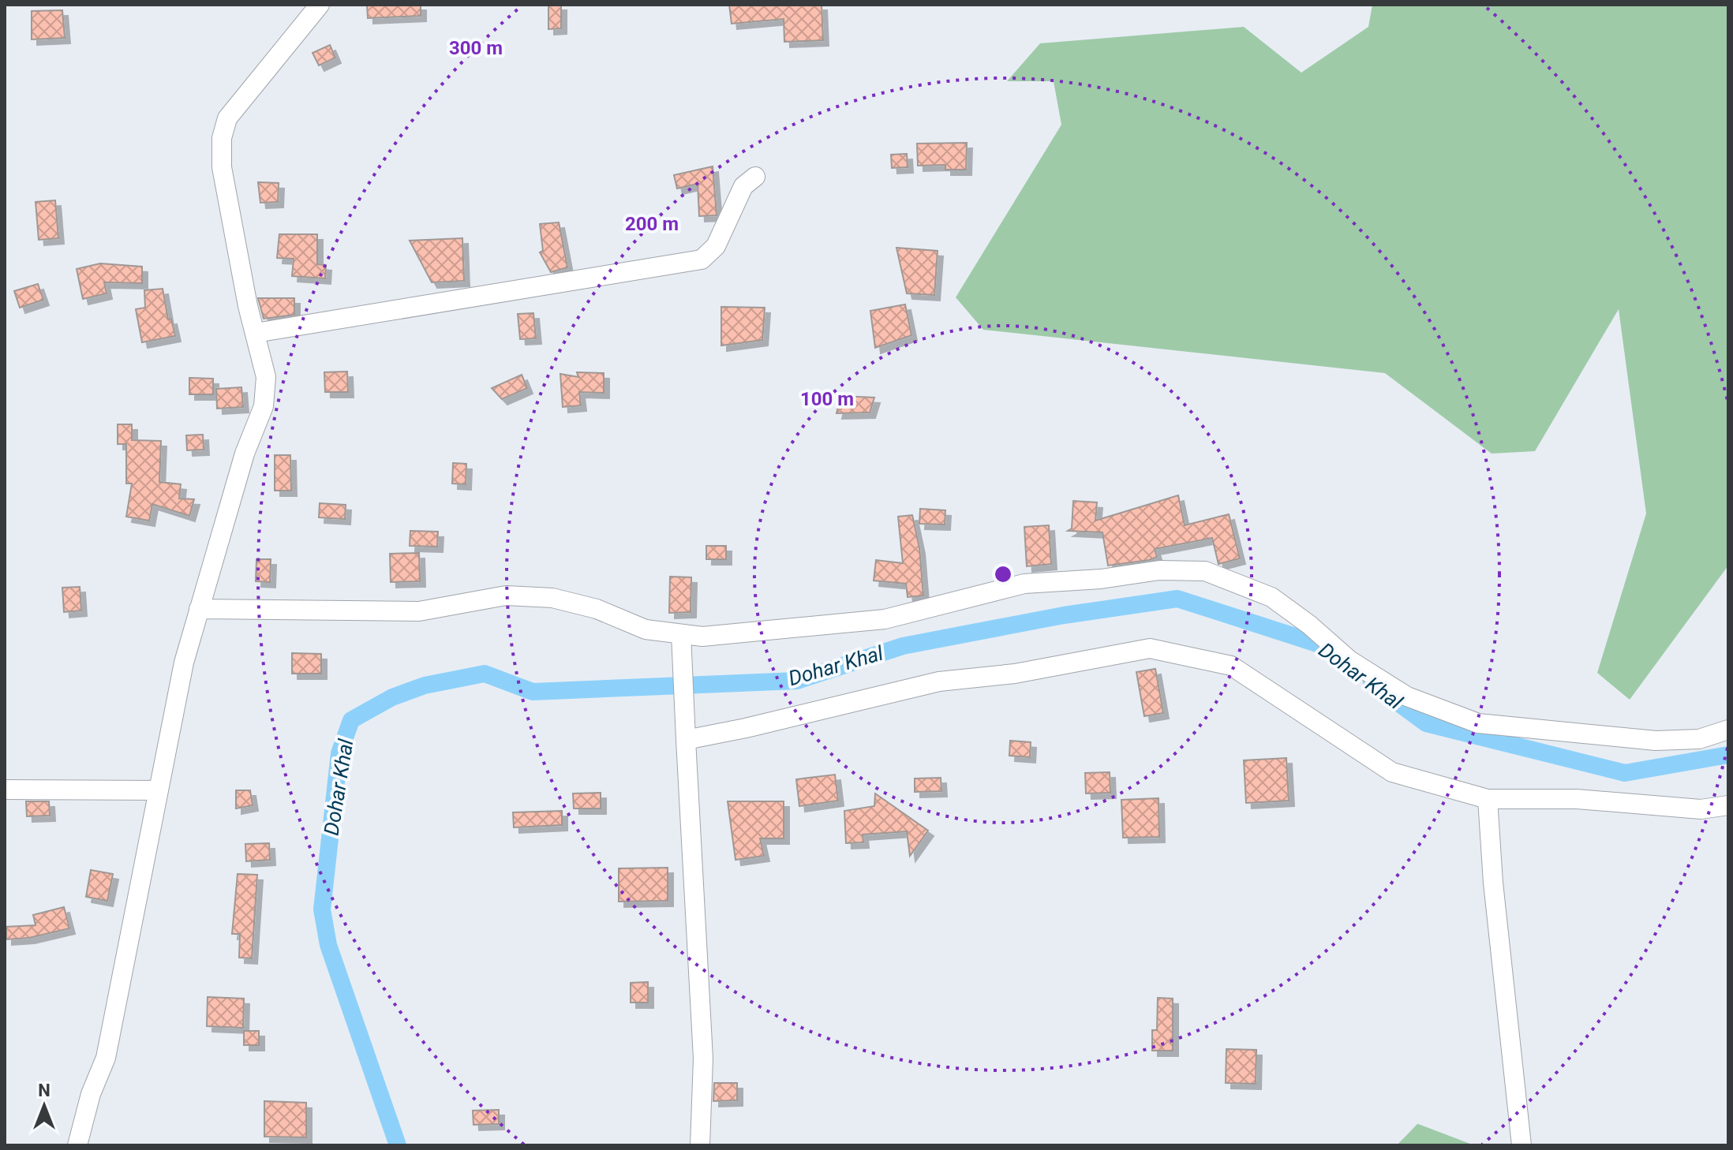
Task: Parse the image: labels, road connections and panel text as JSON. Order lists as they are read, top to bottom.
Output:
{
  "water": ["Dohar Khal"],
  "north": "top",
  "rings": ["300 m", "200 m", "100 m"]
}
